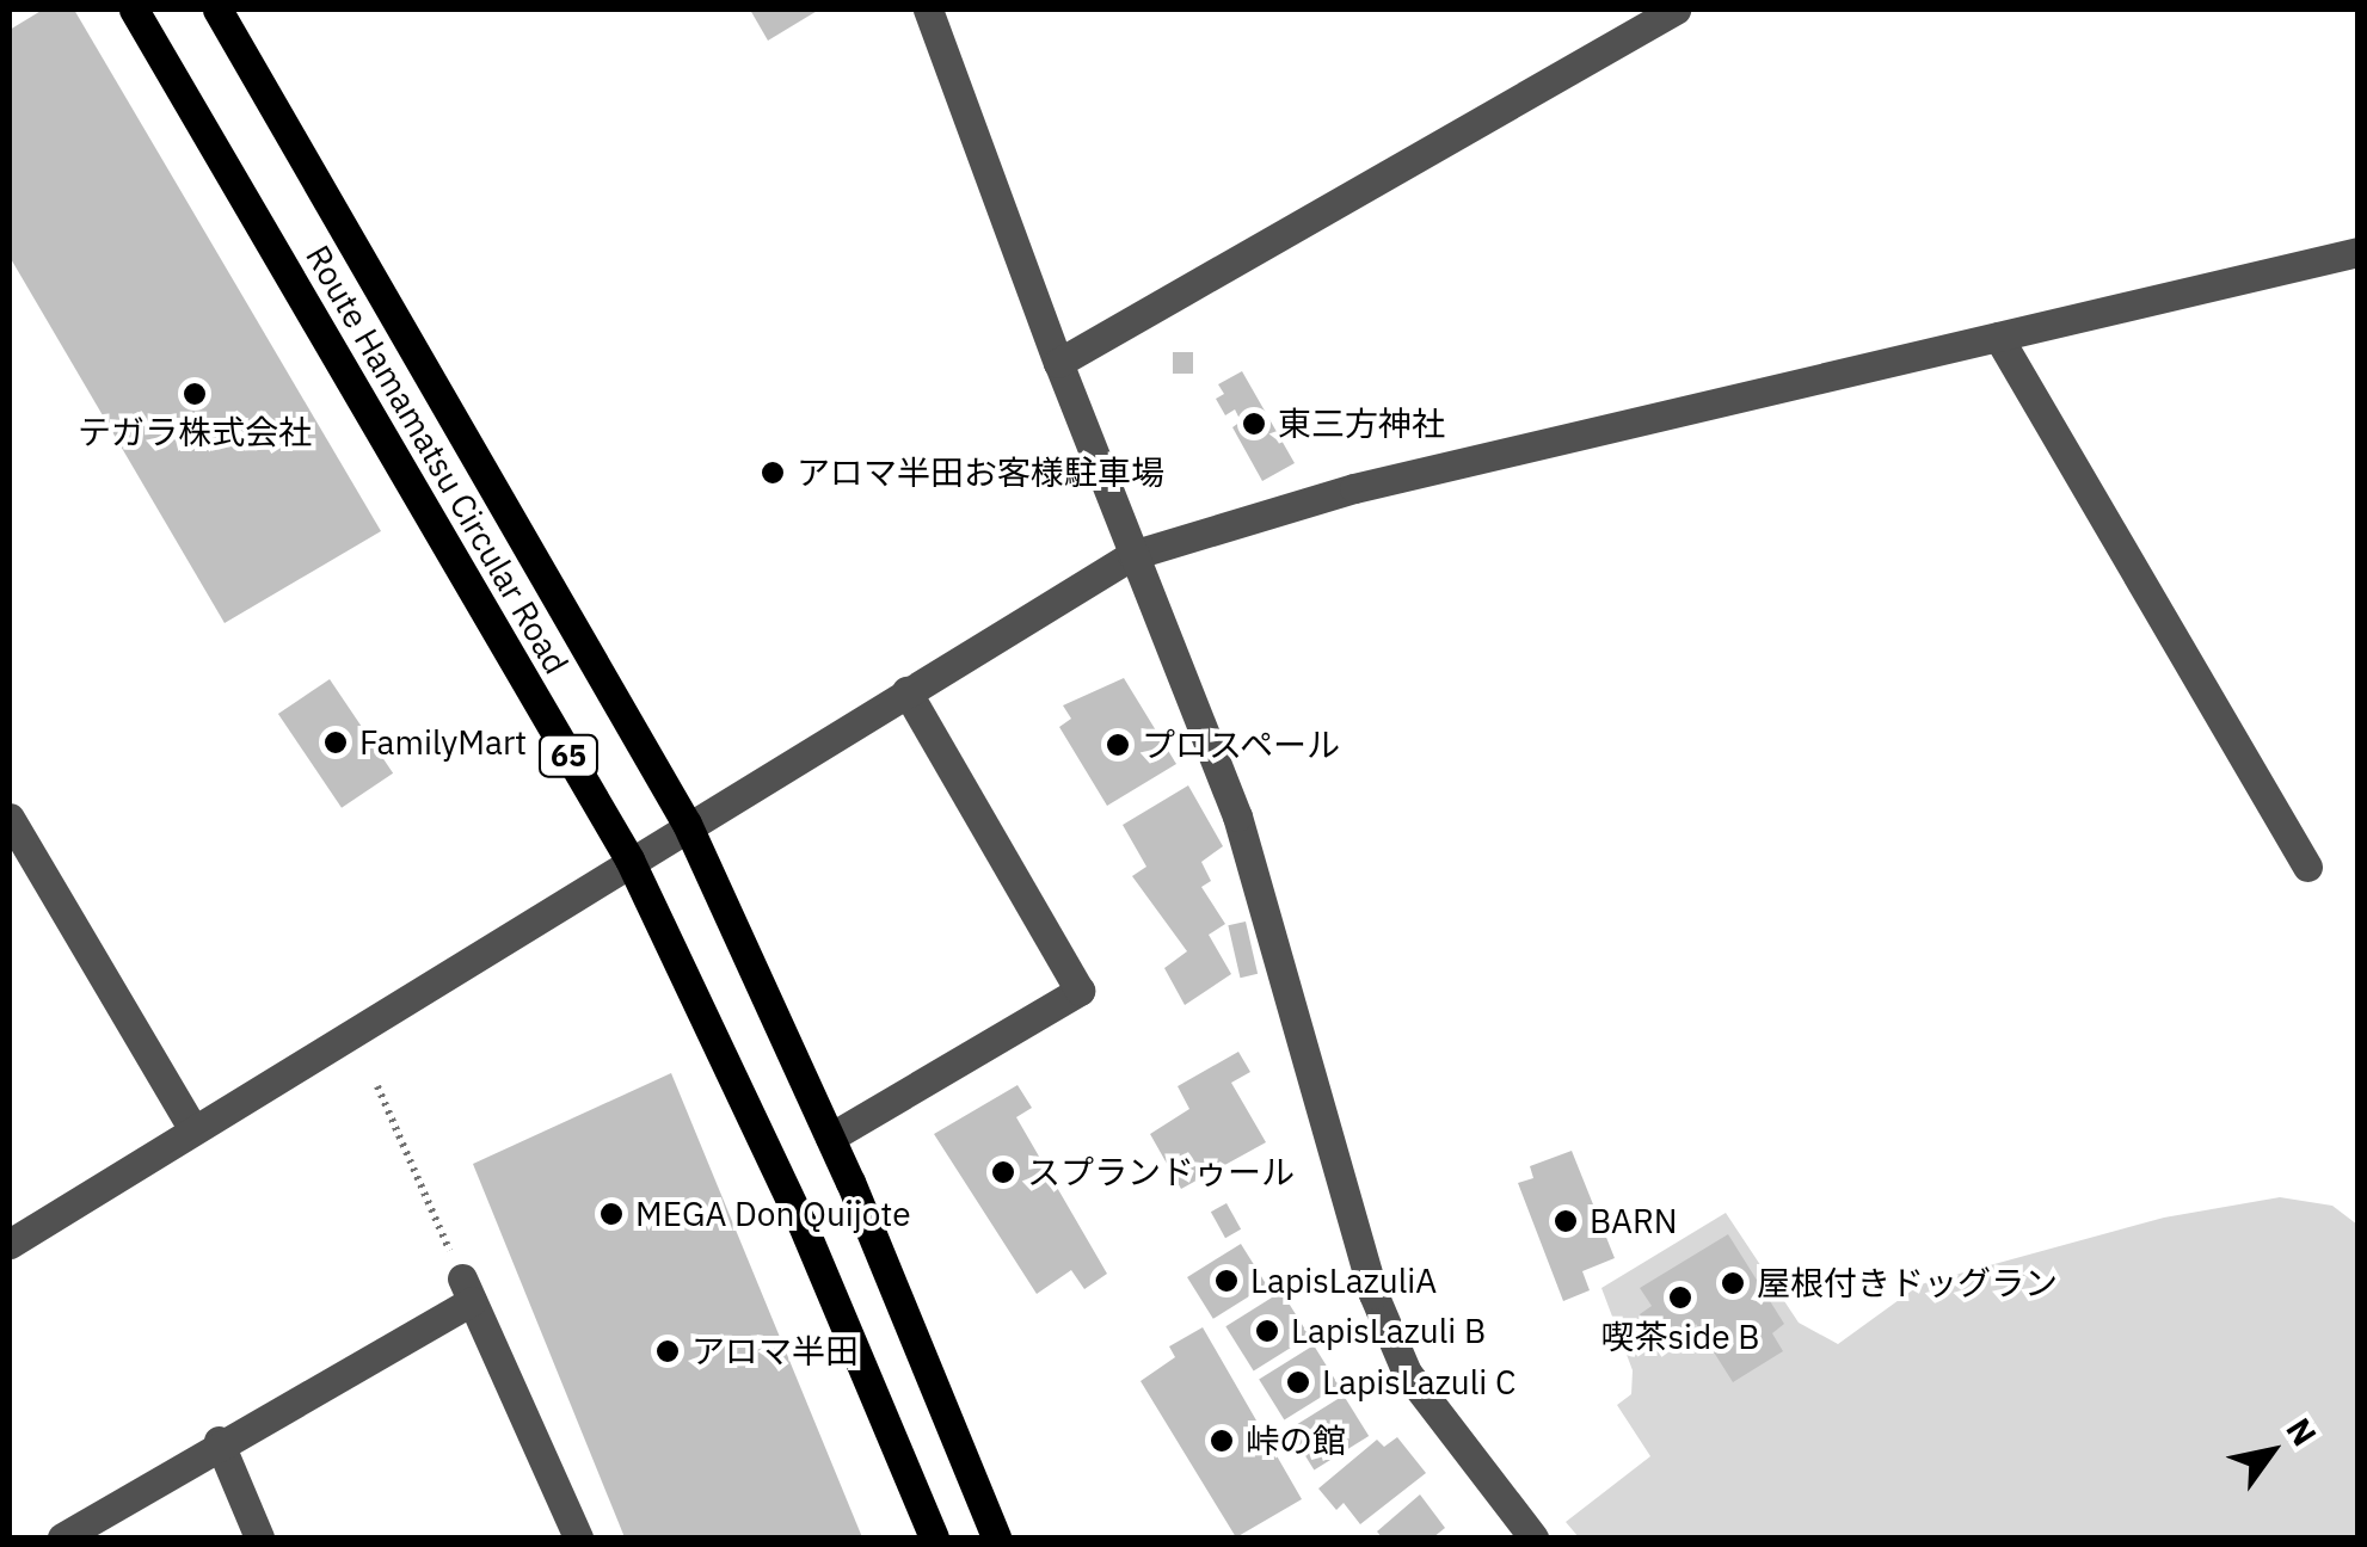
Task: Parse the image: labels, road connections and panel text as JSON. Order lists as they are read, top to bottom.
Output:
{
  "streets": {
    "main road": ["Route Hamamatsu Circular Road", "65"]
  },
  "places": [
    "テガラ株式会社",
    "東三方神社",
    "アロマ半田お客様駐車場",
    "FamilyMart",
    "プロスペール",
    "スプランドゥール",
    "MEGA Don Quijote",
    "BARN",
    "LapisLazuliA",
    "屋根付きドッグラン",
    "喫茶side B",
    "LapisLazuli B",
    "アロマ半田",
    "LapisLazuli C",
    "峠の館"
  ],
  "north": "top right"
}
